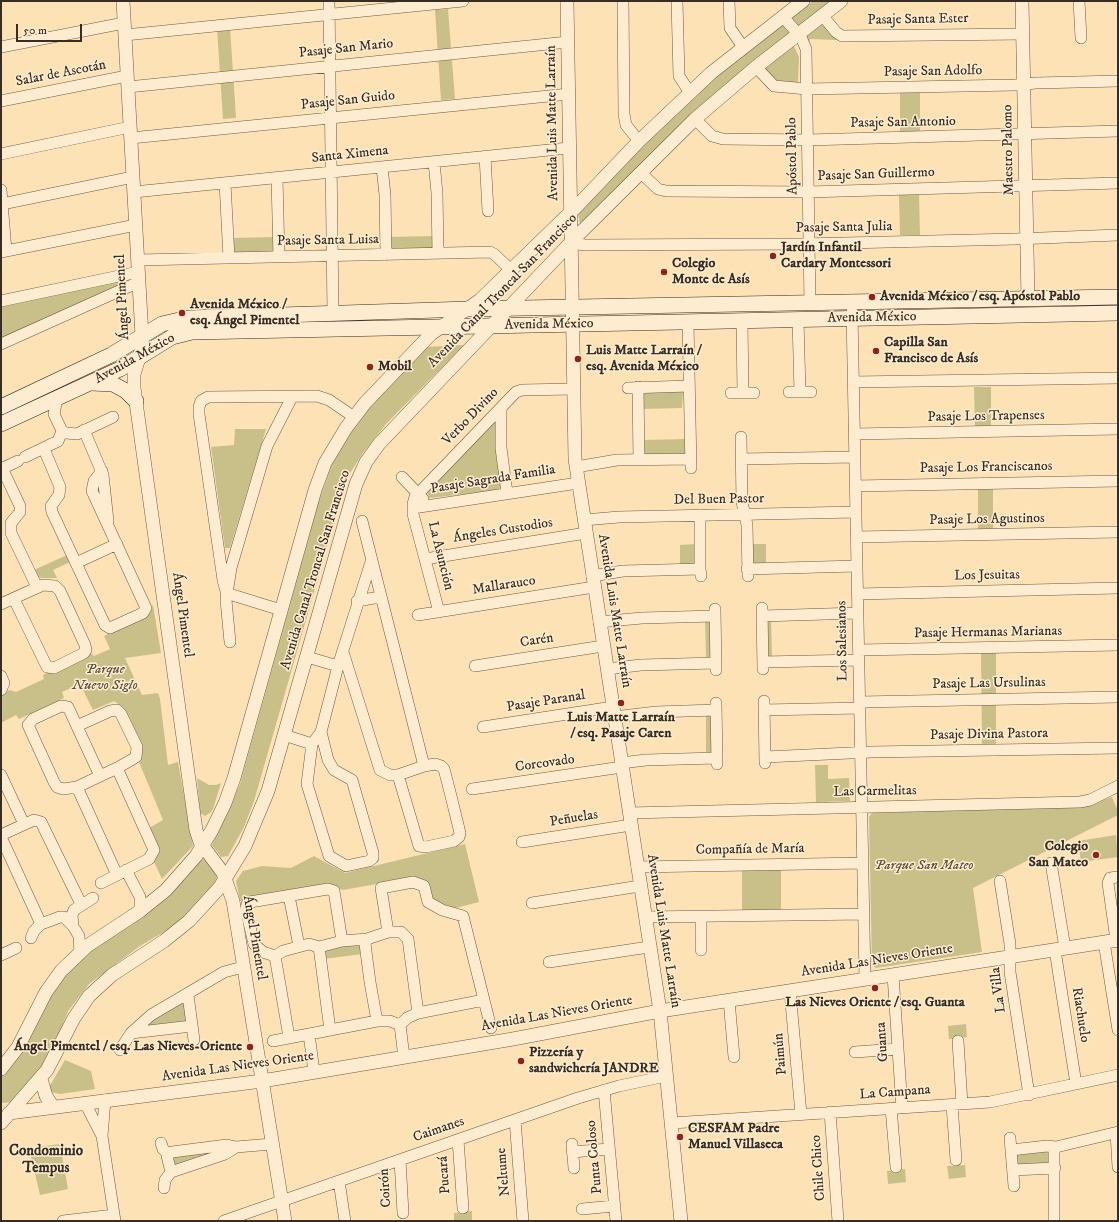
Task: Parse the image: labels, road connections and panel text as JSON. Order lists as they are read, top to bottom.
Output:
{
  "streets": {
    "main road": ["Avenida México"],
    "street": [
      "Pasaje Santa Ester",
      "Pasaje San Mario",
      "Pasaje San Adolfo",
      "Salar de Ascotán",
      "Pasaje San Guido",
      "Avenida Luis Matte Larraín",
      "Pasaje San Antonio",
      "Maestro Palomo",
      "Santa Ximena",
      "Apóstol Pablo",
      "Pasaje San Guillermo",
      "Pasaje Santa Julia",
      "Pasaje Santa Luisa",
      "Avenida Canal Troncal San Francisco",
      "Ángel Pimentel",
      "Verbo Divino",
      "Pasaje Los Trapenses",
      "Pasaje Los Franciscanos",
      "Pasaje Sagrada Familia",
      "Del Buen Pastor",
      "Pasaje Los Agustinos",
      "Ángeles Custodios",
      "La Asunción",
      "Los Jesuitas",
      "Mallarauco",
      "Pasaje Hermanas Marianas",
      "Carén",
      "Los Salesianos",
      "Pasaje Las Ursulinas",
      "Pasaje Paranal",
      "Pasaje Divina Pastora",
      "Corcovado",
      "Las Carmelitas",
      "Peñuelas",
      "Compañía de María",
      "Avenida Las Nieves Oriente",
      "La Villa",
      "Riachuelo",
      "Guanta",
      "Paimún",
      "La Campana",
      "Caimanes",
      "Punta Coloso",
      "Chile Chico",
      "Neltume",
      "Pucará",
      "Coirón"
    ]
  },
  "crossings": [
    ["Pasaje Santa Ester", "Maestro Palomo"],
    ["Pasaje Santa Ester", "Avenida Canal Troncal San Francisco"],
    ["Pasaje San Mario", "Salar de Ascotán"],
    ["Pasaje San Mario", "Avenida Luis Matte Larraín"],
    ["Pasaje San Mario", "Ángel Pimentel"],
    ["Pasaje San Adolfo", "Maestro Palomo"],
    ["Pasaje San Adolfo", "Apóstol Pablo"],
    ["Pasaje San Adolfo", "Avenida Canal Troncal San Francisco"],
    ["Salar de Ascotán", "Ángel Pimentel"],
    ["Pasaje San Guido", "Avenida Luis Matte Larraín"],
    ["Pasaje San Guido", "Ángel Pimentel"],
    ["Avenida Luis Matte Larraín", "Santa Ximena"],
    ["Avenida Luis Matte Larraín", "Pasaje Santa Julia"],
    ["Avenida Luis Matte Larraín", "Avenida Canal Troncal San Francisco"],
    ["Avenida Luis Matte Larraín", "Avenida México"],
    ["Avenida Luis Matte Larraín", "Verbo Divino"],
    ["Avenida Luis Matte Larraín", "Pasaje Sagrada Familia"],
    ["Avenida Luis Matte Larraín", "Del Buen Pastor"],
    ["Avenida Luis Matte Larraín", "Ángeles Custodios"],
    ["Avenida Luis Matte Larraín", "Mallarauco"],
    ["Avenida Luis Matte Larraín", "Carén"],
    ["Avenida Luis Matte Larraín", "Pasaje Paranal"],
    ["Avenida Luis Matte Larraín", "Corcovado"],
    ["Avenida Luis Matte Larraín", "Las Carmelitas"],
    ["Avenida Luis Matte Larraín", "Peñuelas"],
    ["Avenida Luis Matte Larraín", "Compañía de María"],
    ["Avenida Luis Matte Larraín", "Avenida Las Nieves Oriente"],
    ["Avenida Luis Matte Larraín", "La Campana"],
    ["Avenida Luis Matte Larraín", "Caimanes"],
    ["Pasaje San Antonio", "Maestro Palomo"],
    ["Pasaje San Antonio", "Apóstol Pablo"],
    ["Pasaje San Antonio", "Avenida Canal Troncal San Francisco"],
    ["Maestro Palomo", "Pasaje San Guillermo"],
    ["Maestro Palomo", "Pasaje Santa Julia"],
    ["Maestro Palomo", "Avenida México"],
    ["Santa Ximena", "Ángel Pimentel"],
    ["Apóstol Pablo", "Pasaje San Guillermo"],
    ["Apóstol Pablo", "Pasaje Santa Julia"],
    ["Apóstol Pablo", "Avenida Canal Troncal San Francisco"],
    ["Apóstol Pablo", "Avenida México"],
    ["Pasaje San Guillermo", "Avenida Canal Troncal San Francisco"],
    ["Pasaje Santa Julia", "Avenida Canal Troncal San Francisco"],
    ["Pasaje Santa Luisa", "Avenida Canal Troncal San Francisco"],
    ["Pasaje Santa Luisa", "Ángel Pimentel"],
    ["Avenida Canal Troncal San Francisco", "Ángel Pimentel"],
    ["Avenida Canal Troncal San Francisco", "Avenida México"],
    ["Avenida Canal Troncal San Francisco", "Avenida Las Nieves Oriente"],
    ["Ángel Pimentel", "Avenida México"],
    ["Ángel Pimentel", "Avenida Las Nieves Oriente"],
    ["Ángel Pimentel", "Caimanes"],
    ["Avenida México", "Los Salesianos"],
    ["Verbo Divino", "Pasaje Sagrada Familia"],
    ["Verbo Divino", "La Asunción"],
    ["Pasaje Los Trapenses", "Los Salesianos"],
    ["Pasaje Los Franciscanos", "Los Salesianos"],
    ["Pasaje Sagrada Familia", "La Asunción"],
    ["Del Buen Pastor", "Mallarauco"],
    ["Del Buen Pastor", "Los Salesianos"],
    ["Pasaje Los Agustinos", "Los Salesianos"],
    ["Ángeles Custodios", "La Asunción"],
    ["La Asunción", "Mallarauco"],
    ["Los Jesuitas", "Los Salesianos"],
    ["Pasaje Hermanas Marianas", "Los Salesianos"],
    ["Los Salesianos", "Pasaje Las Ursulinas"],
    ["Los Salesianos", "Pasaje Divina Pastora"],
    ["Los Salesianos", "Las Carmelitas"],
    ["Los Salesianos", "Compañía de María"],
    ["Los Salesianos", "Avenida Las Nieves Oriente"],
    ["Pasaje Las Ursulinas", "Pasaje Divina Pastora"],
    ["Pasaje Paranal", "Corcovado"],
    ["Las Carmelitas", "Peñuelas"],
    ["Avenida Las Nieves Oriente", "La Villa"],
    ["Avenida Las Nieves Oriente", "Riachuelo"],
    ["Avenida Las Nieves Oriente", "Guanta"],
    ["Avenida Las Nieves Oriente", "Paimún"],
    ["La Villa", "La Campana"],
    ["Riachuelo", "La Campana"],
    ["Guanta", "La Campana"],
    ["Paimún", "La Campana"],
    ["La Campana", "Chile Chico"],
    ["Caimanes", "Punta Coloso"],
    ["Caimanes", "Neltume"],
    ["Caimanes", "Pucará"],
    ["Caimanes", "Coirón"]
  ],
  "districts": ["Condominio Tempus"],
  "parks": ["Parque Nuevo Siglo", "Parque San Mateo"],
  "places": [
    "Jardín Infantil Cardary Montessori",
    "Colegio Monte de Asís",
    "Avenida México / esq. Apóstol Pablo",
    "Avenida México / esq. Ángel Pimentel",
    "Capilla San Francisco de Asís",
    "Luis Matte Larraín / esq. Avenida México",
    "Mobil",
    "Luis Matte Larraín / esq. Pasaje Caren",
    "Colegio San Mateo",
    "Las Nieves Oriente / esq. Guanta",
    "Ángel Pimentel / esq. Las Nieves-Oriente",
    "Pizzería y sandwichería JANDRE",
    "CESFAM Padre Manuel Villaseca"
  ],
  "scale_bar": "50 m"
}
